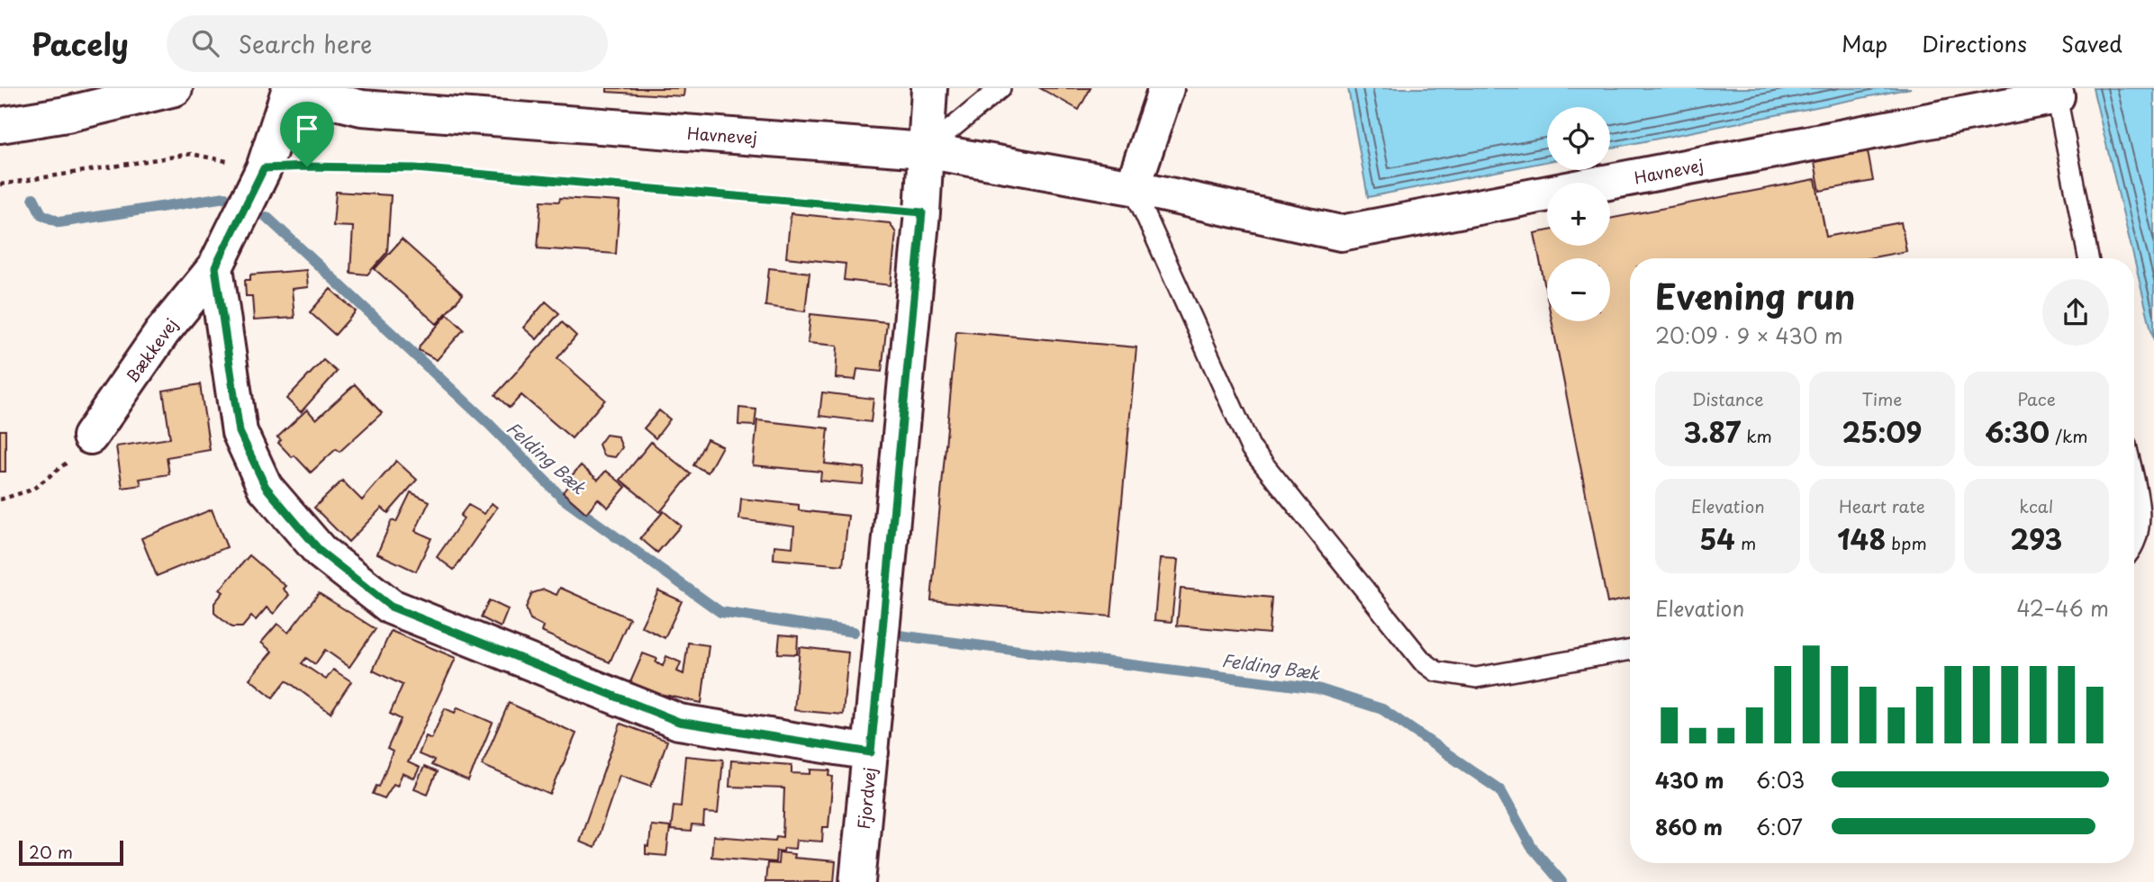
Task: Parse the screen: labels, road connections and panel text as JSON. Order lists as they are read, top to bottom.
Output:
{
  "streets": {
    "street": ["Havnevej", "Bækkevej", "Fjordvej"]
  },
  "crossings": [
    ["Havnevej", "Fjordvej"]
  ],
  "water": ["Felding Bæk"],
  "scale_bar": "20 m",
  "page": {
    "header": "Pacely",
    "search": "Search here",
    "nav": ["Map", "Directions", "Saved"],
    "map_buttons": ["+", "−"],
    "heading": ["Evening run", "20:09 · 9 × 430 m"],
    "stats": [
      ["Distance", "3.87 km"],
      ["Time", "25:09"],
      ["Pace", "6:30 /km"],
      ["Elevation", "54 m"],
      ["Heart rate", "148 bpm"],
      ["kcal", "293"]
    ],
    "chart": ["Elevation", "42–46 m"],
    "list": [
      {
        "name": "430 m",
        "note": "6:03"
      },
      {
        "name": "860 m",
        "note": "6:07"
      }
    ],
    "scale": "20 m"
  }
}
